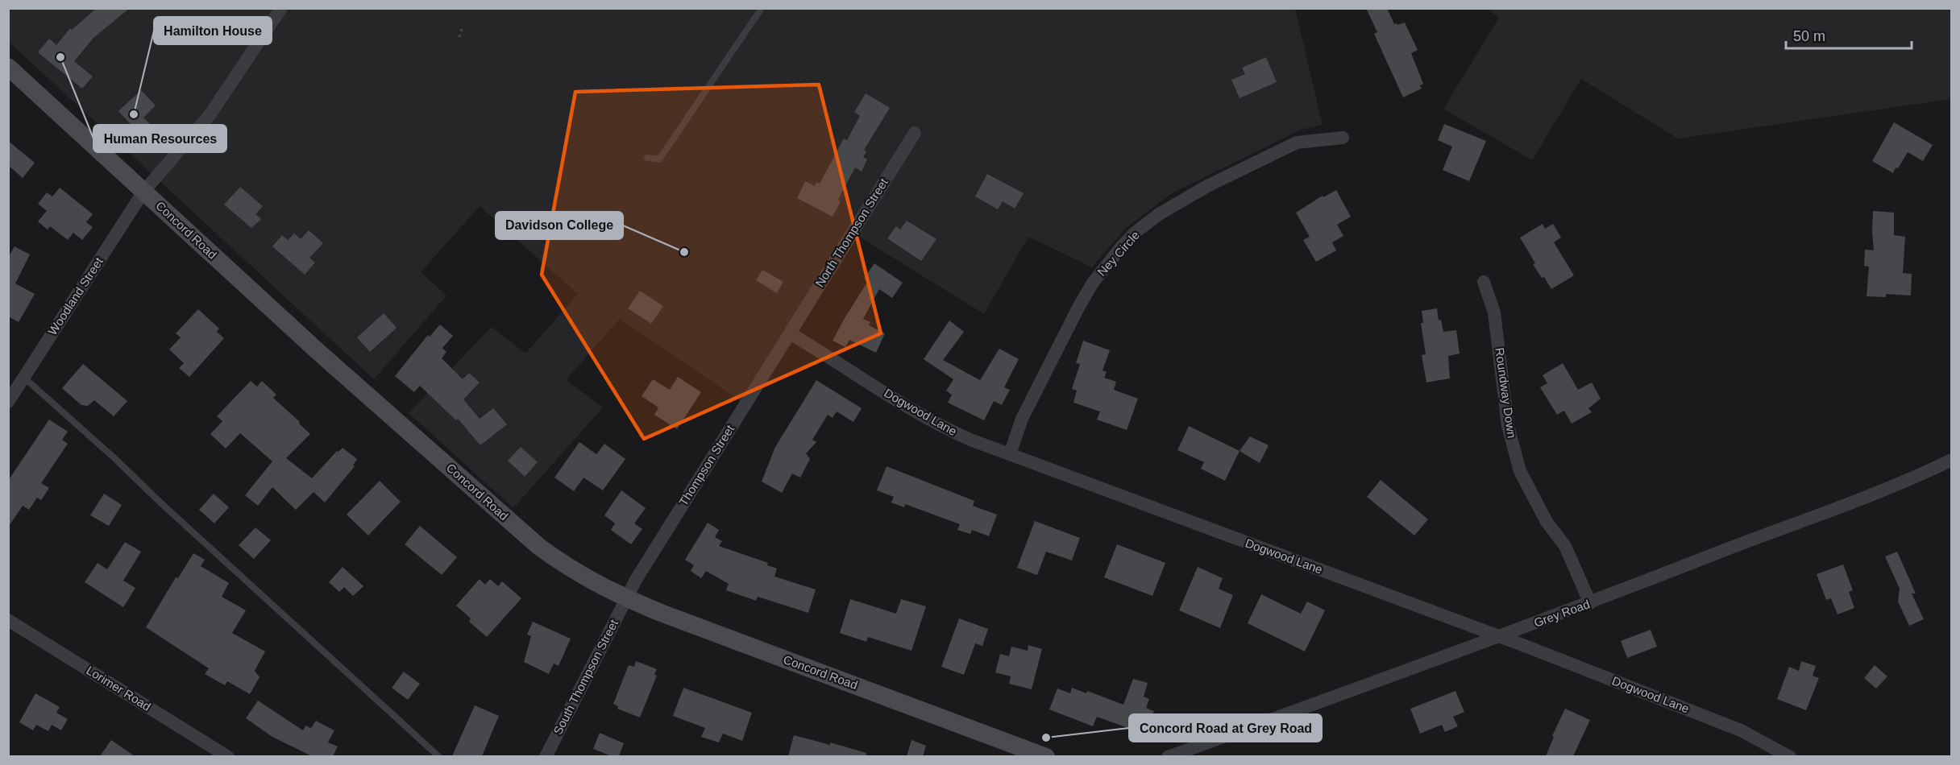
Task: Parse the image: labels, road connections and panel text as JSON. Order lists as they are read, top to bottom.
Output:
{
  "streets": {
    "main road": ["Concord Road"],
    "street": [
      "North Thompson Street",
      "Ney Circle",
      "Woodland Street",
      "Roundway Down",
      "Dogwood Lane",
      "Thompson Street",
      "Grey Road",
      "South Thompson Street",
      "Lorimer Road"
    ]
  },
  "crossings": [
    ["Concord Road", "Woodland Street"],
    ["Concord Road", "Thompson Street"],
    ["Concord Road", "South Thompson Street"],
    ["North Thompson Street", "Dogwood Lane"],
    ["North Thompson Street", "Thompson Street"],
    ["Ney Circle", "Dogwood Lane"],
    ["Roundway Down", "Grey Road"],
    ["Dogwood Lane", "Thompson Street"],
    ["Dogwood Lane", "Grey Road"],
    ["Thompson Street", "South Thompson Street"]
  ],
  "places": [
    "Human Resources",
    "Hamilton House",
    "Davidson College",
    "Concord Road at Grey Road"
  ],
  "scale_bar": "50 m"
}
